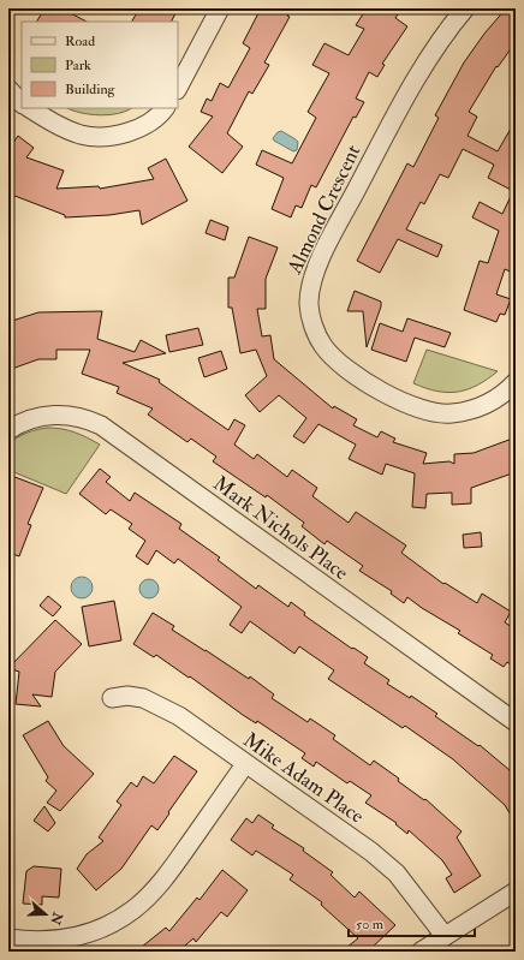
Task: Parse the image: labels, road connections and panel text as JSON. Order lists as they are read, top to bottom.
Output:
{
  "streets": {
    "street": ["Almond Crescent", "Mark Nichols Place", "Mike Adam Place"]
  },
  "legend": ["Road", "Park", "Building"],
  "scale_bar": "50 m",
  "north": "right"
}
